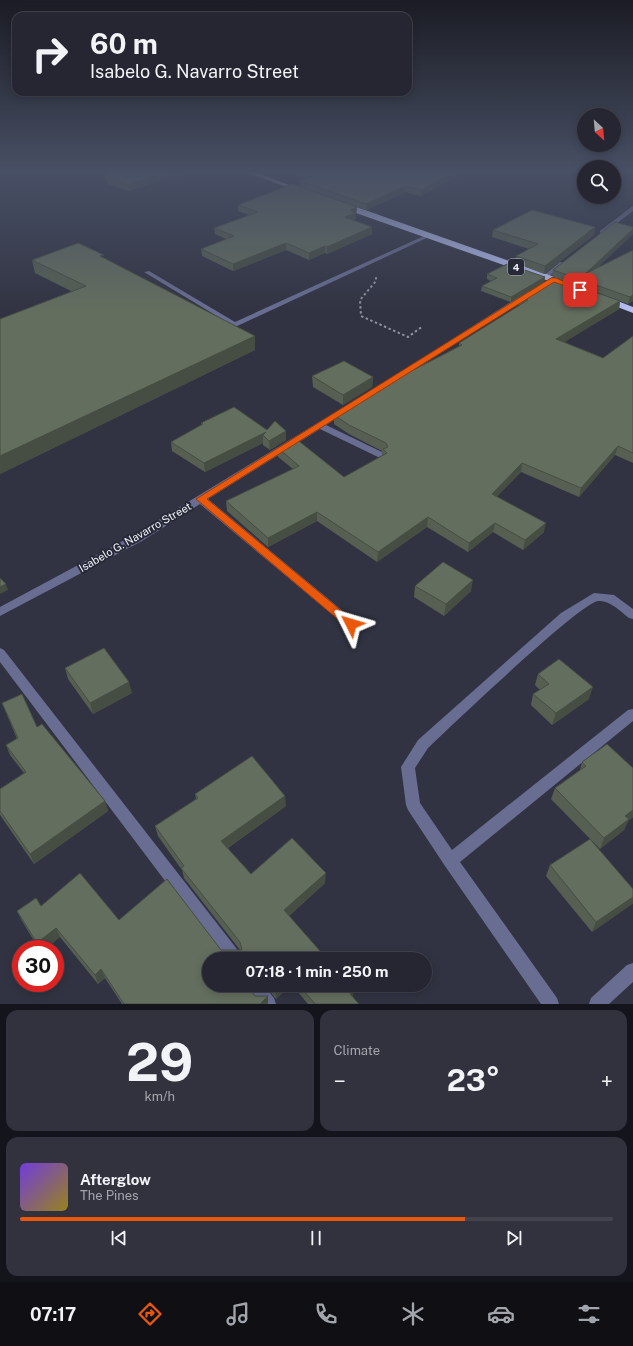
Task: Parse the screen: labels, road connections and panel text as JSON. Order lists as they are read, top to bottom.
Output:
{
  "streets": {
    "highway": ["4"],
    "street": ["Isabelo G. Navarro Street"]
  },
  "crossings": [
    ["4", "Isabelo G. Navarro Street"]
  ],
  "north": "bottom right",
  "page": {
    "turn": ["60 m", "Isabelo G. Navarro Street"],
    "limit": "30",
    "trip": "07:18 · 1 min · 250 m",
    "tile": [
      ["29", "km/h"],
      "Climate"
    ],
    "heat": ["−", "23°", "+"],
    "song": ["Afterglow", "The Pines"],
    "tabs": "07:17"
  }
}
